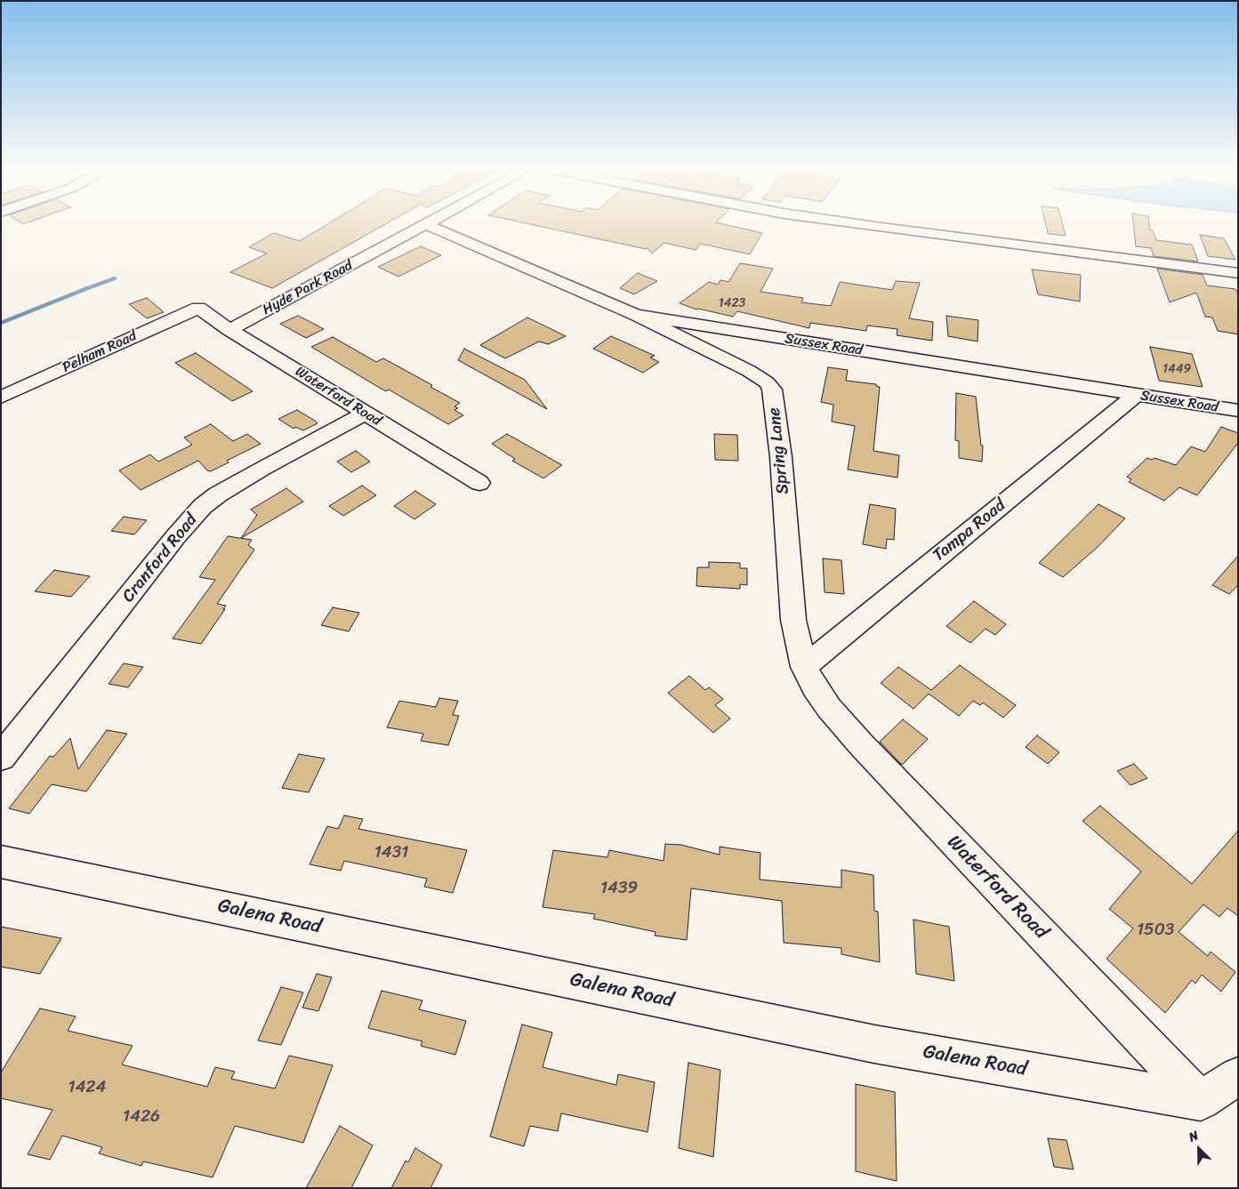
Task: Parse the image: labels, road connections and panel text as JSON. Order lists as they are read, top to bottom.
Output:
{
  "streets": {
    "street": [
      "Hyde Park Road",
      "Sussex Road",
      "Pelham Road",
      "Waterford Road",
      "Spring Lane",
      "Tampa Road",
      "Cranford Road",
      "Galena Road"
    ]
  },
  "crossings": [
    ["Hyde Park Road", "Sussex Road"],
    ["Hyde Park Road", "Waterford Road"],
    ["Sussex Road", "Spring Lane"],
    ["Sussex Road", "Tampa Road"],
    ["Pelham Road", "Waterford Road"],
    ["Waterford Road", "Spring Lane"],
    ["Waterford Road", "Tampa Road"],
    ["Waterford Road", "Cranford Road"],
    ["Waterford Road", "Galena Road"],
    ["Spring Lane", "Tampa Road"]
  ],
  "house_numbers": [
    "1423",
    "1449",
    "1431",
    "1439",
    "1503",
    "1424",
    "1426"
  ],
  "north": "top left"
}
